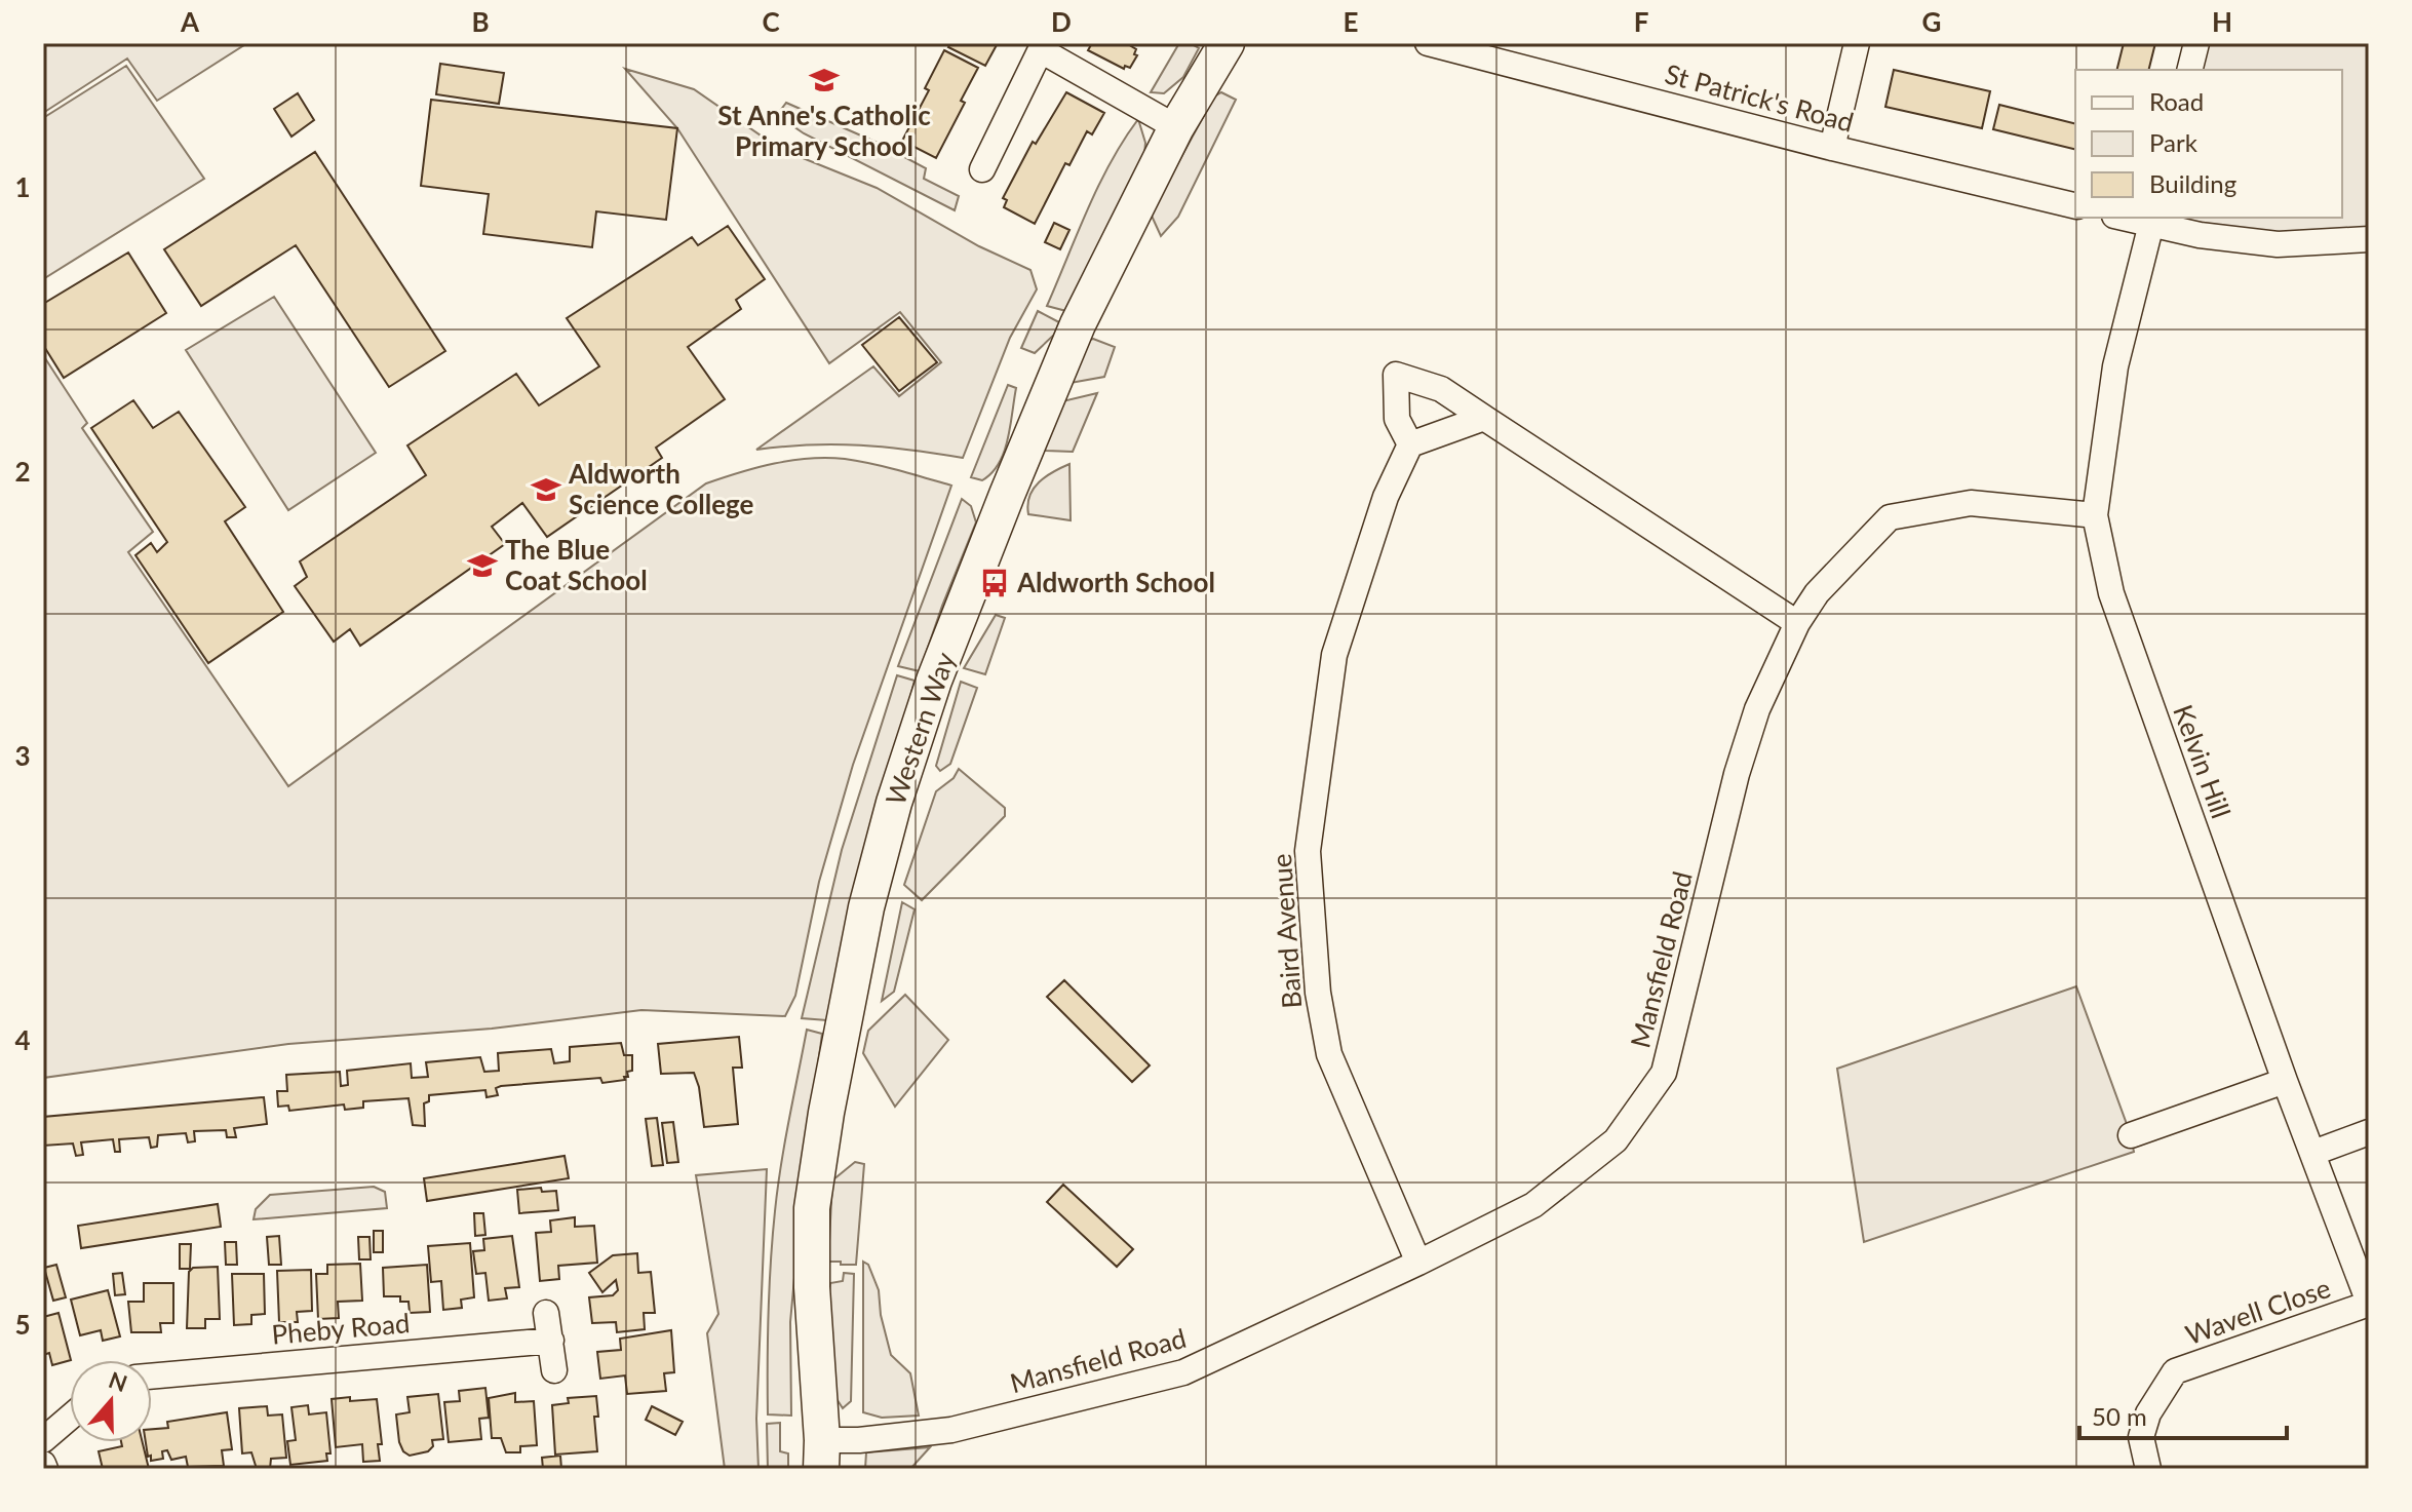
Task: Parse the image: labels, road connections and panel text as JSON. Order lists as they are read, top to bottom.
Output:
{
  "streets": {
    "street": [
      "St Patrick's Road",
      "Western Way",
      "Kelvin Hill",
      "Baird Avenue",
      "Mansfield Road",
      "Wavell Close",
      "Pheby Road"
    ]
  },
  "crossings": [
    ["Western Way", "Mansfield Road"],
    ["Kelvin Hill", "Mansfield Road"],
    ["Kelvin Hill", "Wavell Close"],
    ["Baird Avenue", "Mansfield Road"]
  ],
  "places": {
    "school or university": ["St Anne's Catholic Primary School", "Aldworth Science College", "The Blue Coat School"],
    "bus stop": ["Aldworth School"]
  },
  "legend": ["Road", "Park", "Building"],
  "scale_bar": "50 m",
  "north": "top",
  "grid": {
    "columns": [
      "A",
      "B",
      "C",
      "D",
      "E",
      "F",
      "G",
      "H"
    ],
    "rows": [
      "1",
      "2",
      "3",
      "4",
      "5"
    ]
  }
}
